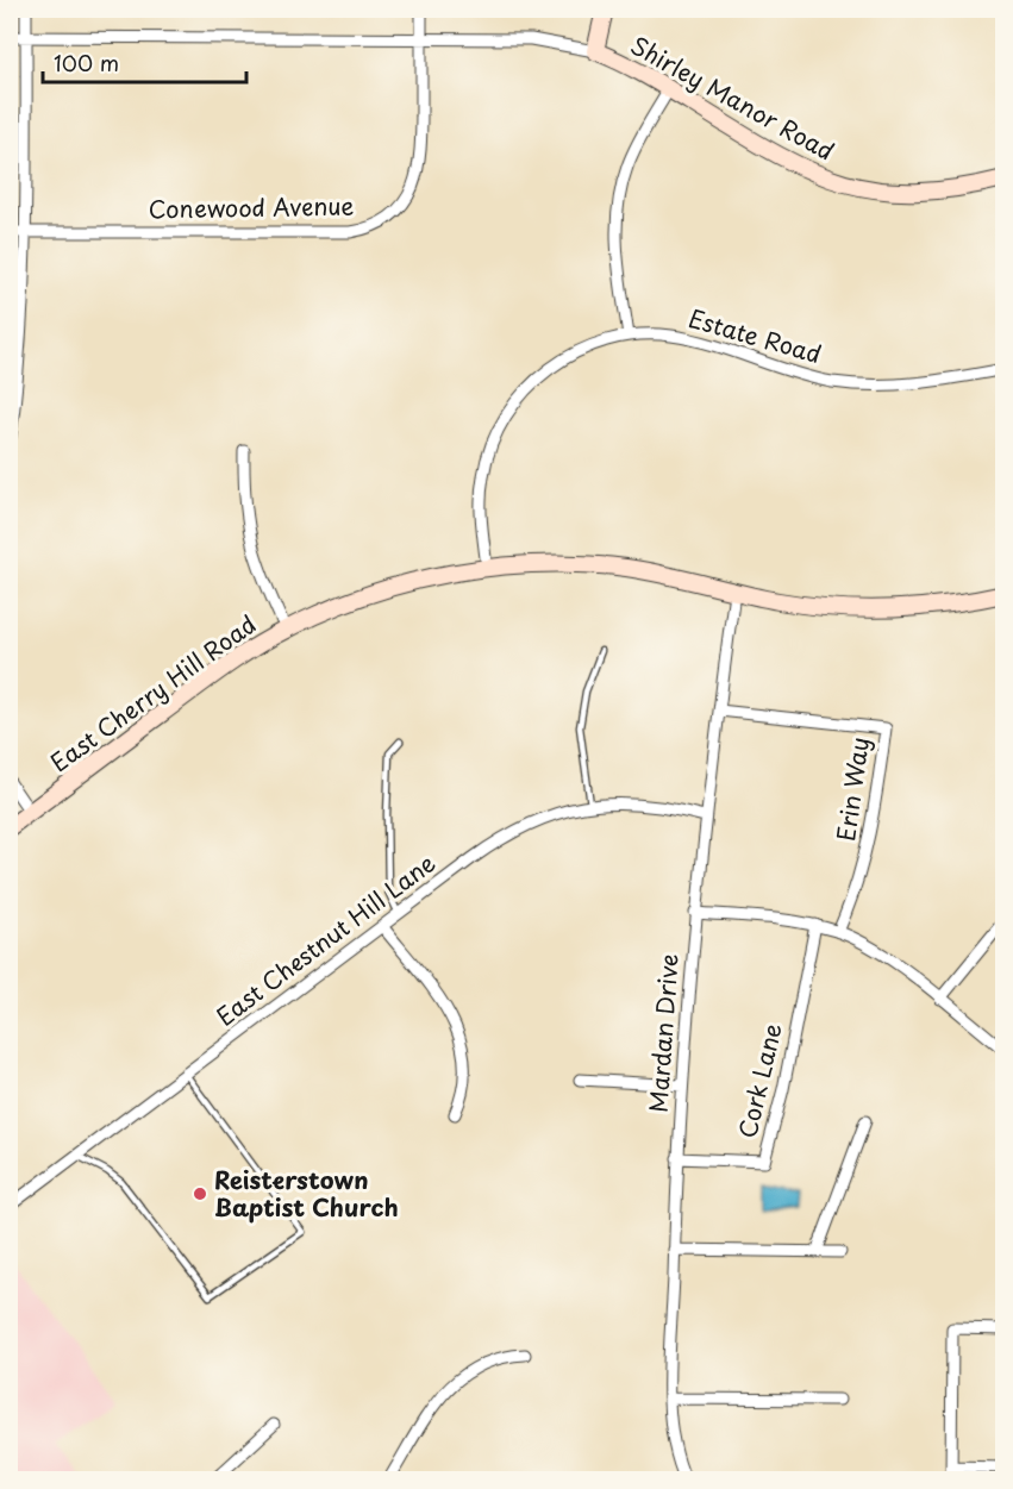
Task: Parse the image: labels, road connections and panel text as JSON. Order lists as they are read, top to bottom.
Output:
{
  "streets": {
    "main road": ["Shirley Manor Road", "East Cherry Hill Road"],
    "street": [
      "Conewood Avenue",
      "Estate Road",
      "Erin Way",
      "East Chestnut Hill Lane",
      "Mardan Drive",
      "Cork Lane"
    ]
  },
  "crossings": [
    ["Shirley Manor Road", "Conewood Avenue"],
    ["Estate Road", "East Cherry Hill Road"],
    ["East Cherry Hill Road", "Mardan Drive"],
    ["Erin Way", "Mardan Drive"],
    ["East Chestnut Hill Lane", "Mardan Drive"],
    ["Mardan Drive", "Cork Lane"]
  ],
  "places": ["Reisterstown Baptist Church"],
  "scale_bar": "100 m"
}
